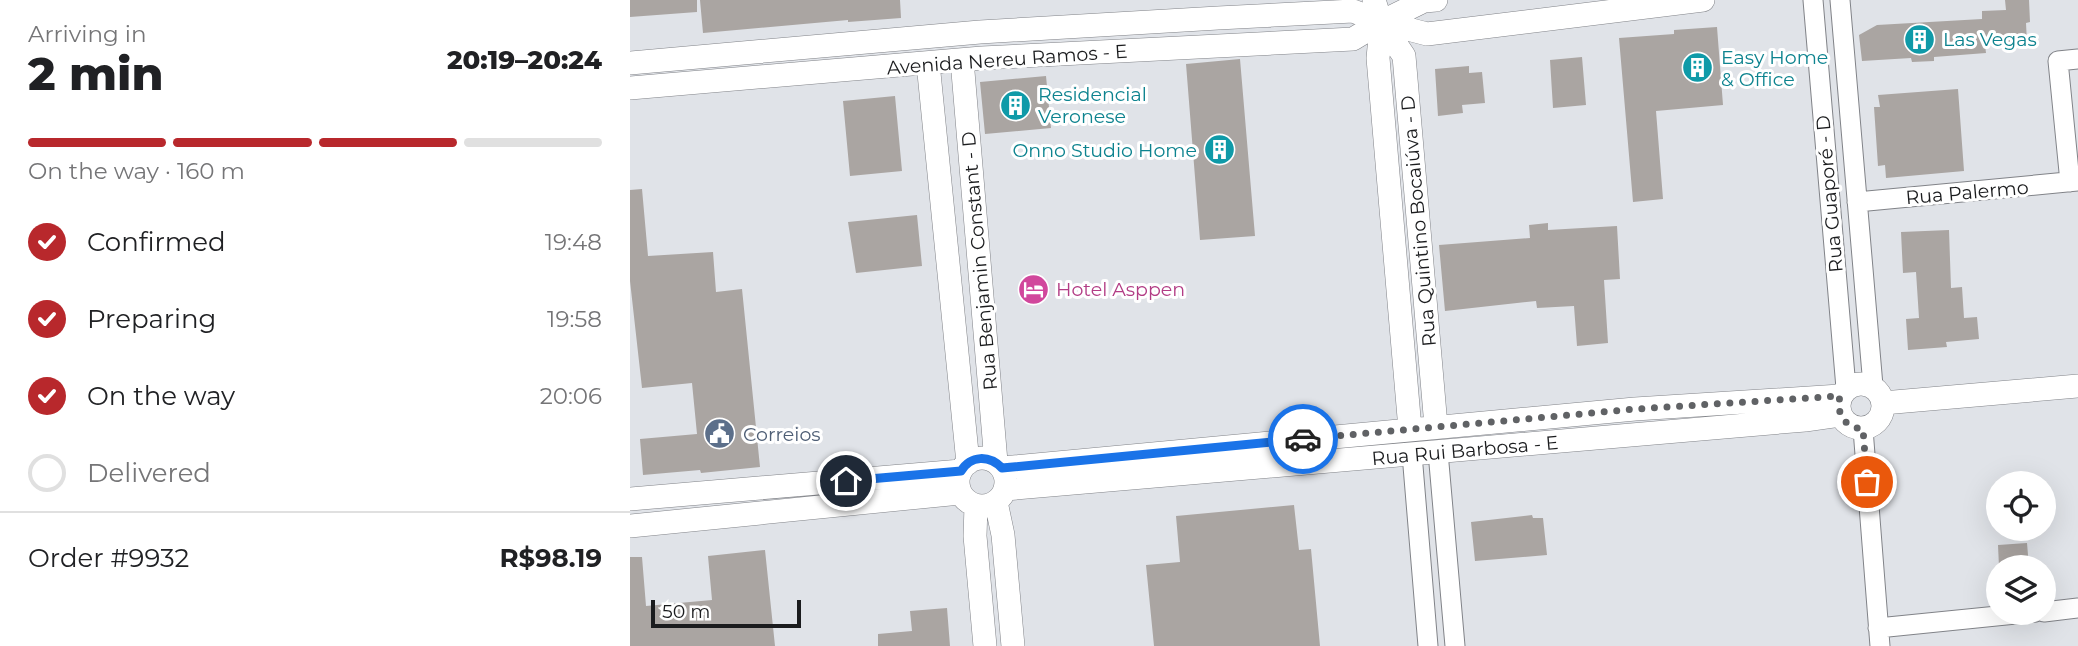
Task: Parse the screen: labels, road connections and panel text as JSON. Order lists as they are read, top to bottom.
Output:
{
  "streets": {
    "street": [
      "Avenida Nereu Ramos - E",
      "Rua Palermo",
      "Rua Guaporé - D",
      "Rua Quintino Bocaiúva - D",
      "Rua Benjamin Constant - D",
      "Rua Rui Barbosa - E"
    ]
  },
  "crossings": [
    ["Avenida Nereu Ramos - E", "Rua Quintino Bocaiúva - D"],
    ["Avenida Nereu Ramos - E", "Rua Benjamin Constant - D"],
    ["Rua Palermo", "Rua Guaporé - D"],
    ["Rua Guaporé - D", "Rua Rui Barbosa - E"],
    ["Rua Quintino Bocaiúva - D", "Rua Rui Barbosa - E"],
    ["Rua Benjamin Constant - D", "Rua Rui Barbosa - E"]
  ],
  "places": {
    "building": [
      "Las Vegas",
      "Easy Home & Office",
      "Residencial Veronese",
      "Onno Studio Home"
    ],
    "hotel": ["Hotel Asppen"],
    "public building": ["Correios"]
  },
  "scale_bar": "50 m",
  "page": {
    "heading": ["2 min", "Arriving in", "20:19–20:24"],
    "panel": ["Order #9932", "R$98.19"],
    "bar": "On the way · 160 m",
    "list": [
      ["Confirmed", "19:48"],
      ["Preparing", "19:58"],
      ["On the way", "20:06"],
      "Delivered"
    ],
    "scale": "50 m"
  }
}
